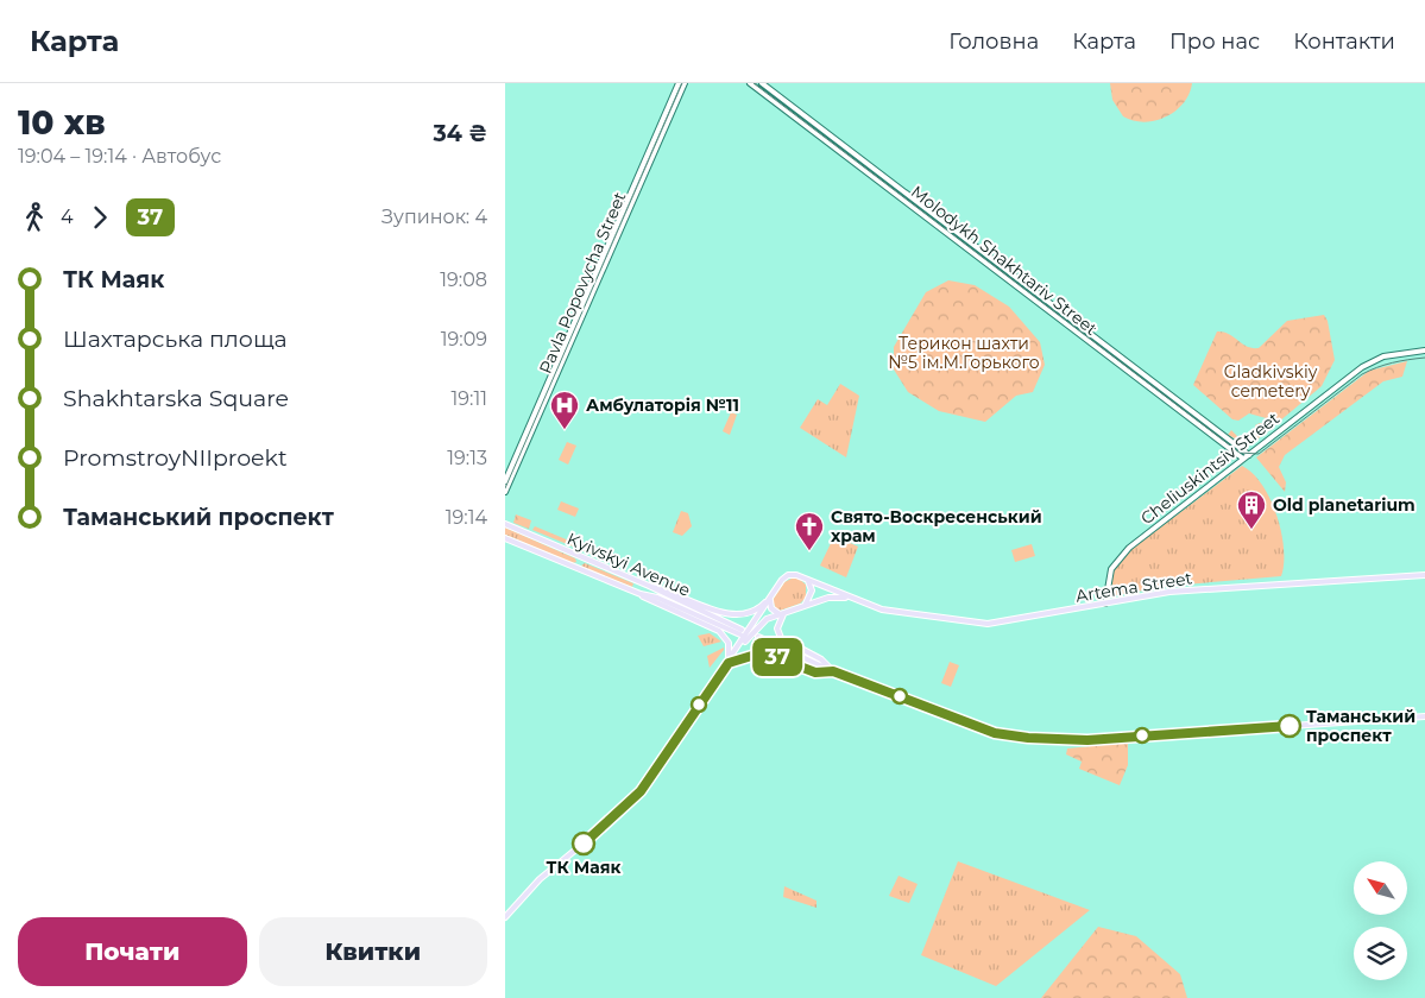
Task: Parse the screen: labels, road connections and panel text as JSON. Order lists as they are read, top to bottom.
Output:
{
  "streets": {
    "main road": [
      "Molodykh Shakhtariv Street",
      "Pavla Popovycha Street",
      "Cheliuskintsiv Street",
      "Kyivskyi Avenue",
      "Artema Street"
    ]
  },
  "crossings": [
    ["Molodykh Shakhtariv Street", "Cheliuskintsiv Street"],
    ["Cheliuskintsiv Street", "Artema Street"]
  ],
  "parks": ["Терикон шахти №5 ім.М.Горького", "Gladkivskiy cemetery"],
  "places": {
    "hospital": ["Амбулаторія №11"],
    "building": ["Old planetarium"],
    "church": ["Свято-Воскресенський храм"],
    "other": ["Таманський проспект", "ТК Маяк"]
  },
  "lines": ["bus line 37"],
  "north": "top left",
  "page": {
    "header": "Карта",
    "nav": [
      "Головна",
      "Карта",
      "Про нас",
      "Контакти"
    ],
    "heading": ["10 хв", "19:04 – 19:14 · Автобус", "34 ₴"],
    "on_map": "37",
    "legs": ["4", "37", "Зупинок: 4"],
    "list": [
      {
        "name": "ТК Маяк",
        "value": "19:08"
      },
      {
        "name": "Шахтарська площа",
        "value": "19:09"
      },
      {
        "name": "Shakhtarska Square",
        "value": "19:11"
      },
      {
        "name": "PromstroyNIIproekt",
        "value": "19:13"
      },
      {
        "name": "Таманський проспект",
        "value": "19:14"
      }
    ],
    "buttons": ["Почати", "Квитки"]
  }
}
